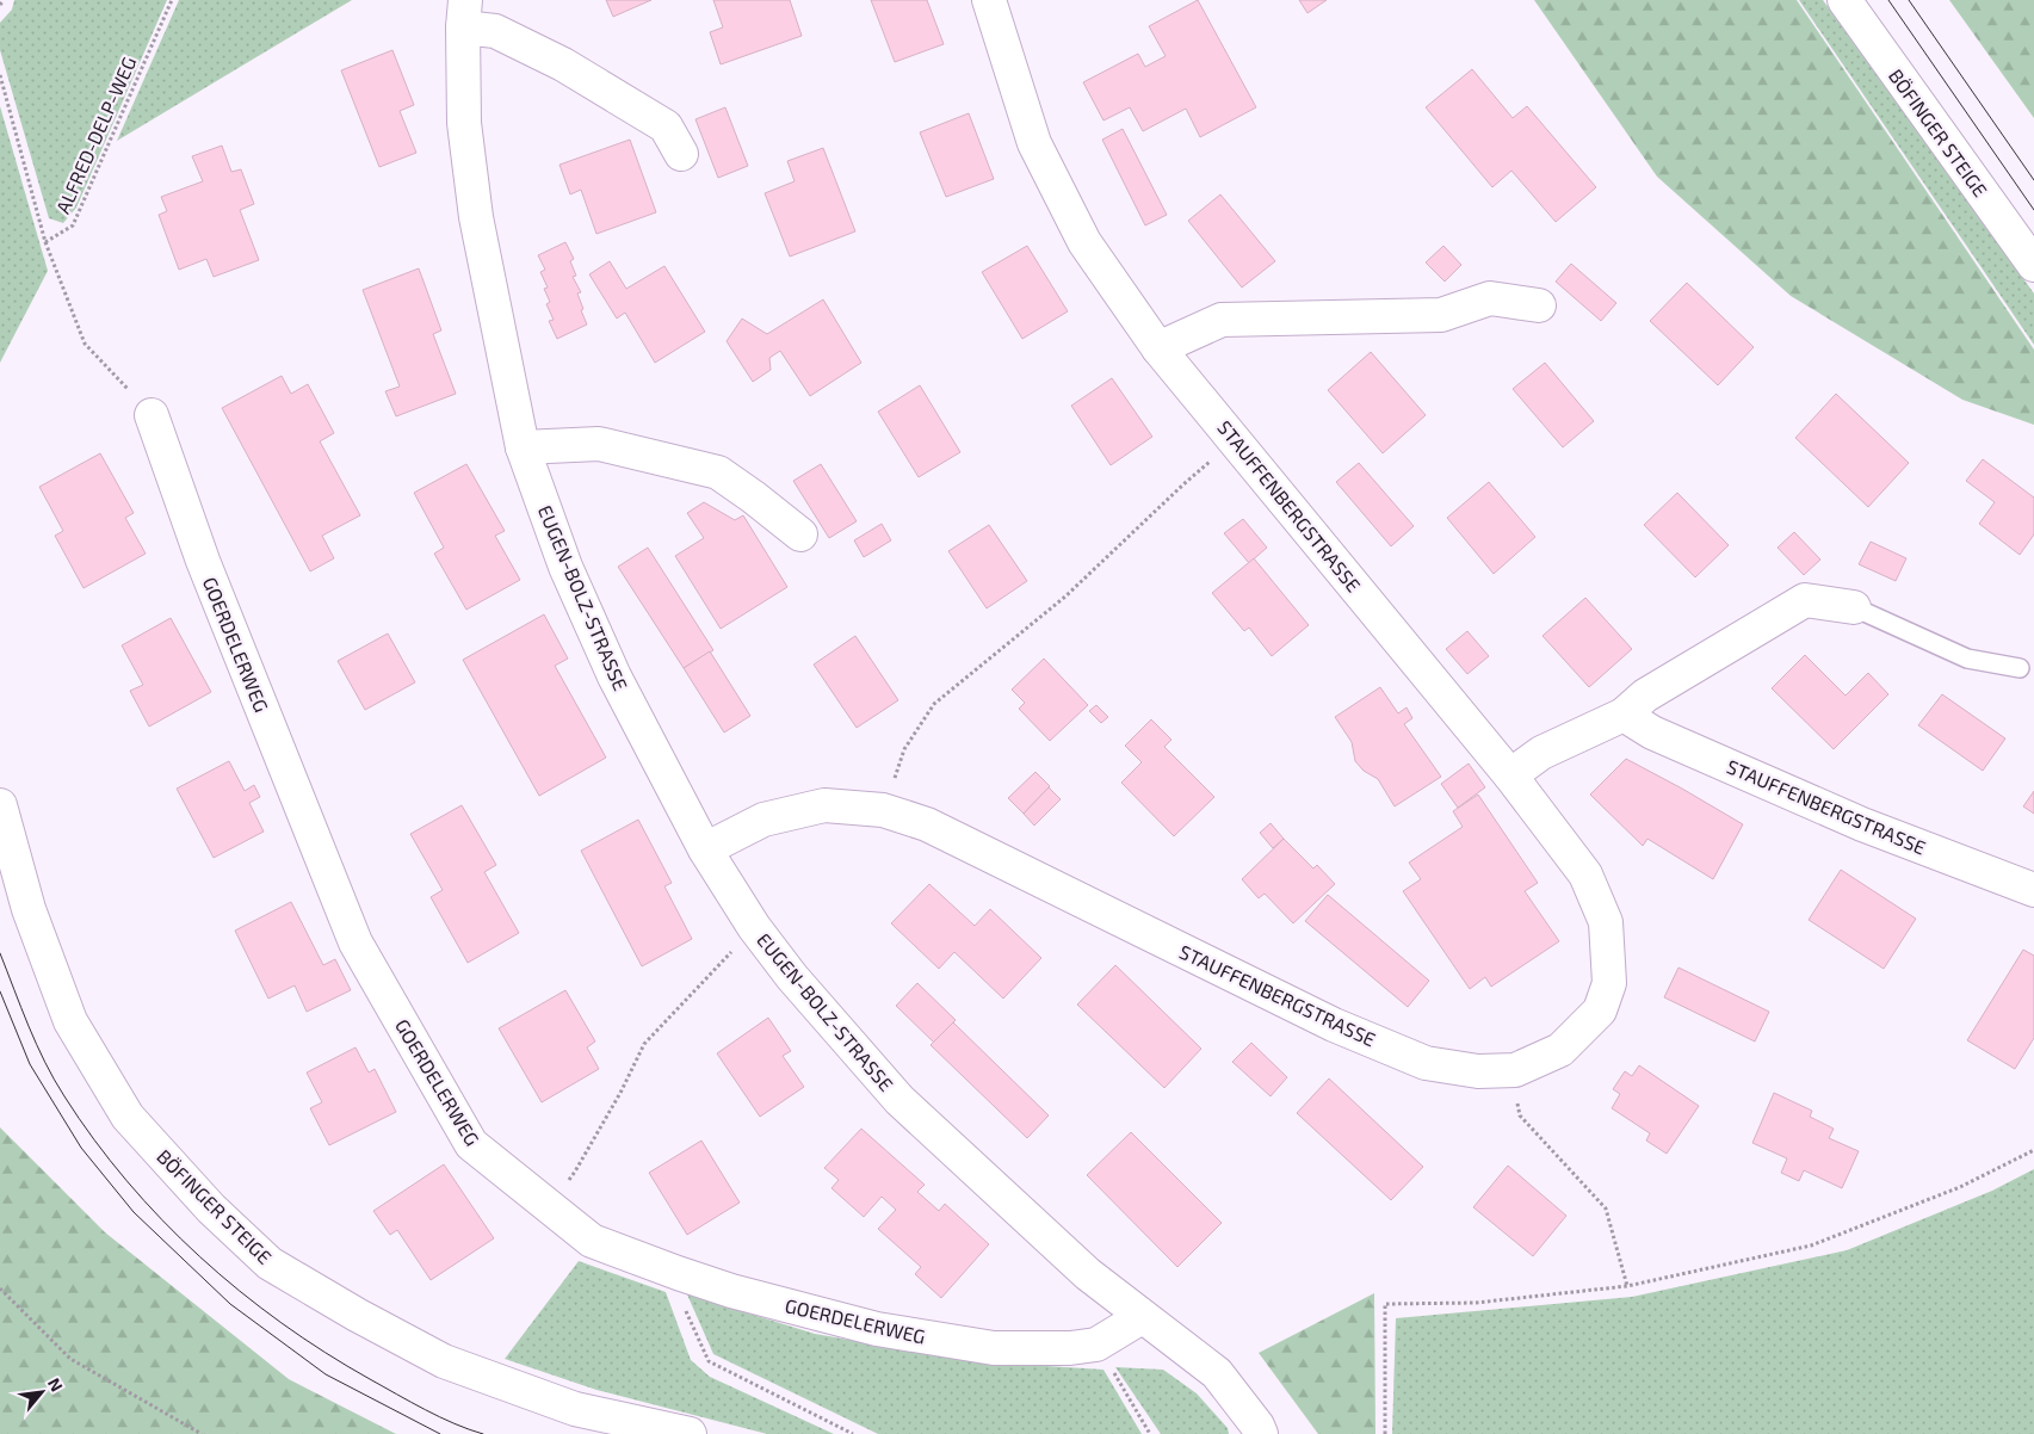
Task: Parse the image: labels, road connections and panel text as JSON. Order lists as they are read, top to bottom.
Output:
{
  "streets": {
    "street": [
      "BÖFINGER STEIGE",
      "STAUFFENBERGSTRASSE",
      "EUGEN-BOLZ-STRASSE",
      "GOERDELERWEG"
    ],
    "path": ["ALFRED-DELP-WEG"]
  },
  "crossings": [
    ["STAUFFENBERGSTRASSE", "EUGEN-BOLZ-STRASSE"],
    ["EUGEN-BOLZ-STRASSE", "GOERDELERWEG"]
  ],
  "north": "top right"
}
